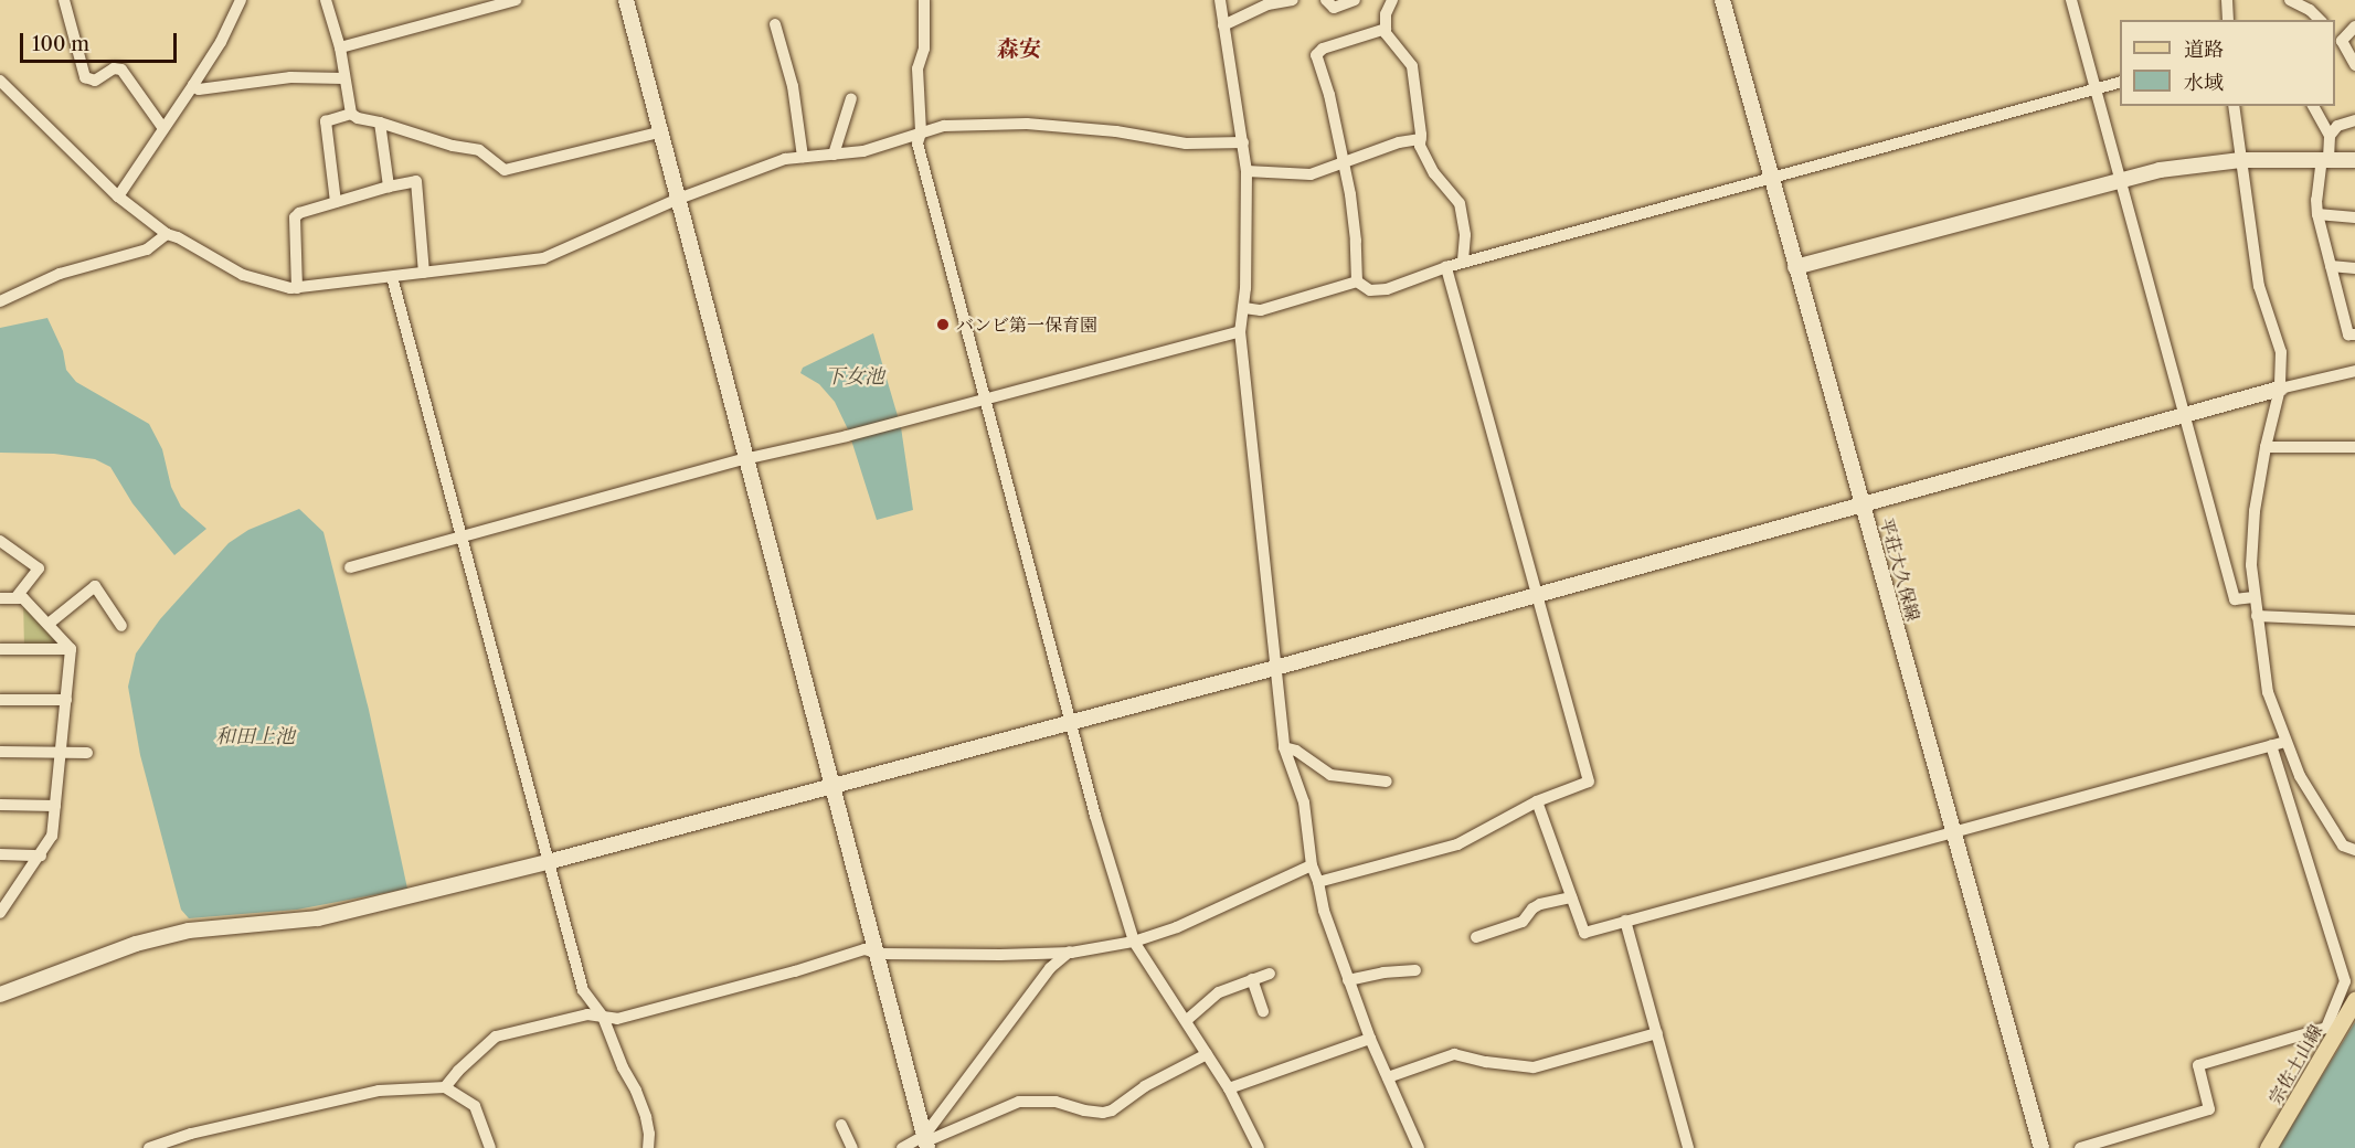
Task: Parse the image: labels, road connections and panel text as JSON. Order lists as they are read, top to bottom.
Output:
{
  "streets": {
    "main road": ["宗佐土山線"],
    "street": ["平荘大久保線"]
  },
  "districts": ["森安"],
  "water": ["下女池", "和田上池"],
  "places": ["バンビ第一保育園"],
  "legend": ["道路", "水域"],
  "scale_bar": "100 m"
}
